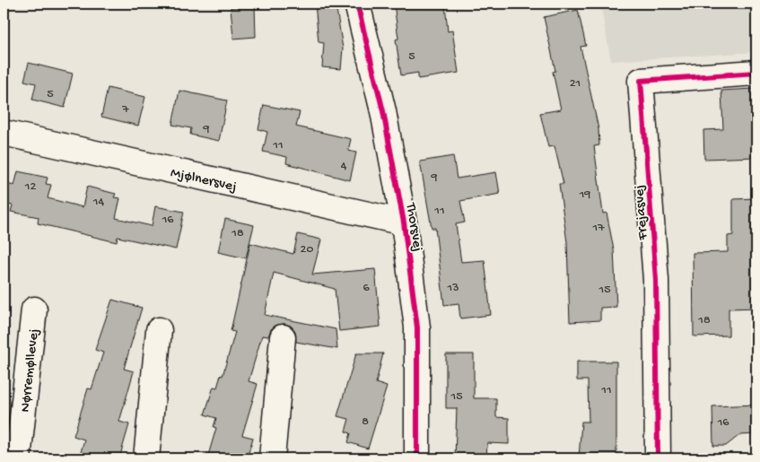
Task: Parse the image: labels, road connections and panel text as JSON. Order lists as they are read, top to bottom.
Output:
{
  "streets": {
    "street": [
      "Mjølnersvej",
      "Frejasvej",
      "Thorsvej",
      "Nørremøllevej"
    ]
  },
  "crossings": [
    ["Mjølnersvej", "Thorsvej"]
  ],
  "house_numbers": [
    "5",
    "21",
    "5",
    "7",
    "9",
    "11",
    "4",
    "9",
    "12",
    "19",
    "14",
    "11",
    "16",
    "17",
    "18",
    "20",
    "6",
    "13",
    "15",
    "18",
    "11",
    "15",
    "8",
    "16"
  ]
}
